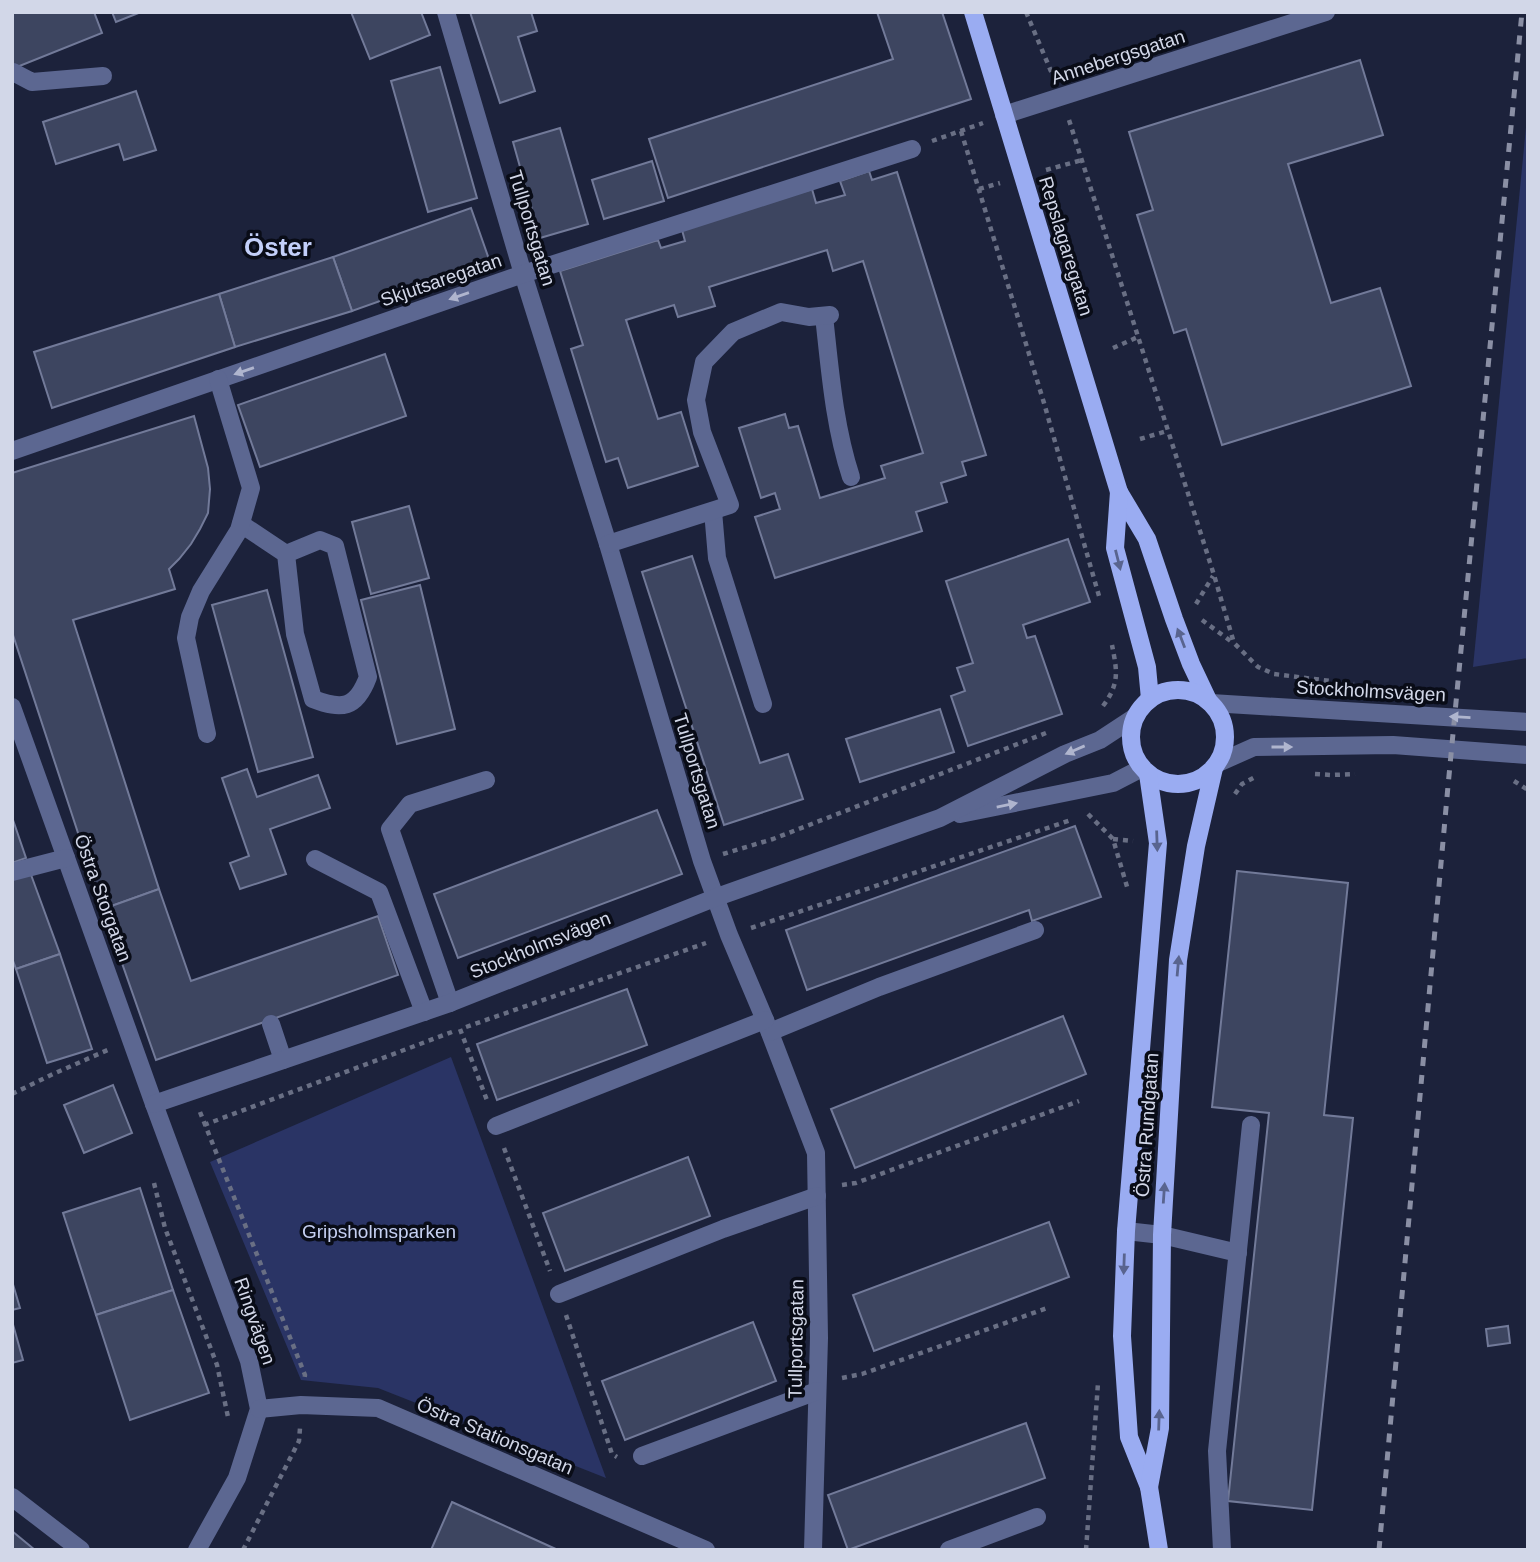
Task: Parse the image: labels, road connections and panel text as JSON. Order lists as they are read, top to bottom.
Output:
{
  "streets": {
    "main road": ["Repslagaregatan", "Östra Rundgatan"],
    "street": [
      "Annebergsgatan",
      "Tullportsgatan",
      "Skjutsaregatan",
      "Stockholmsvägen",
      "Östra Storgatan",
      "Ringvägen",
      "Östra Stationsgatan"
    ]
  },
  "crossings": [
    ["Annebergsgatan", "Repslagaregatan"],
    ["Tullportsgatan", "Skjutsaregatan"],
    ["Tullportsgatan", "Stockholmsvägen"],
    ["Repslagaregatan", "Stockholmsvägen"],
    ["Repslagaregatan", "Östra Rundgatan"],
    ["Stockholmsvägen", "Östra Storgatan"],
    ["Stockholmsvägen", "Östra Rundgatan"],
    ["Stockholmsvägen", "Ringvägen"],
    ["Östra Storgatan", "Ringvägen"],
    ["Ringvägen", "Östra Stationsgatan"]
  ],
  "districts": ["Öster"],
  "parks": ["Gripsholmsparken"]
}
